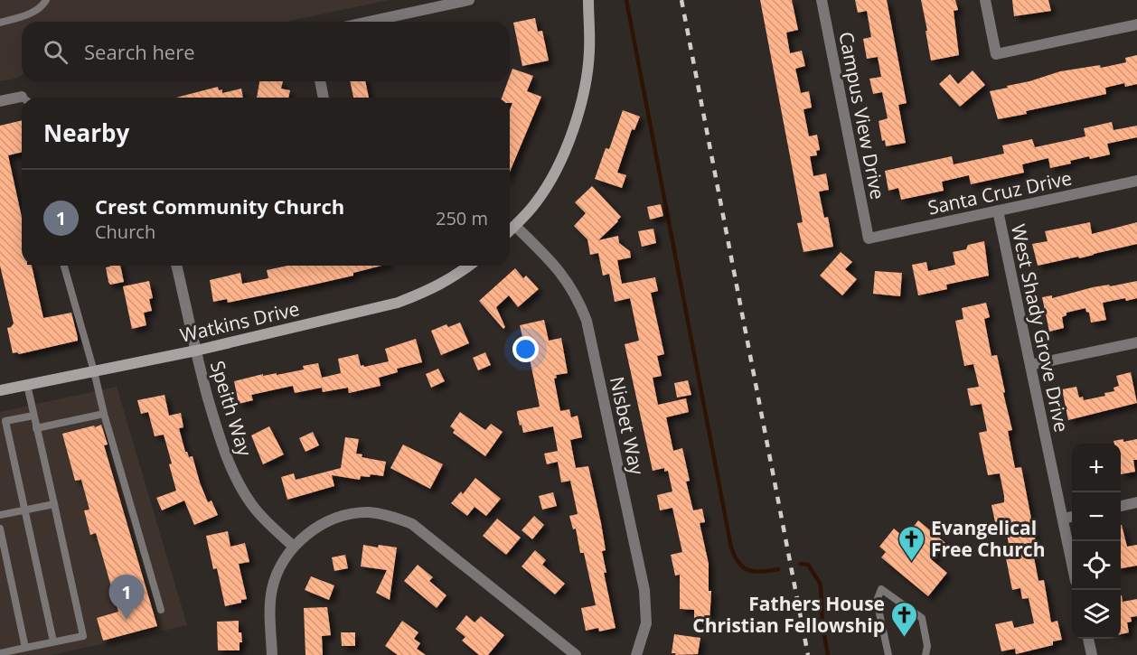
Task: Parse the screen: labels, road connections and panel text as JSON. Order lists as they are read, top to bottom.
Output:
{
  "streets": {
    "main road": ["Watkins Drive"],
    "street": [
      "Campus View Drive",
      "Santa Cruz Drive",
      "West Shady Grove Drive",
      "Speith Way",
      "Nisbet Way"
    ]
  },
  "crossings": [
    ["Campus View Drive", "Santa Cruz Drive"],
    ["Santa Cruz Drive", "West Shady Grove Drive"],
    ["Watkins Drive", "Speith Way"]
  ],
  "places": {
    "church": ["Evangelical Free Church", "Fathers House Christian Fellowship"]
  },
  "page": {
    "search": "Search here",
    "heading": "Nearby",
    "list": [
      {
        "mark": "1",
        "name": "Crest Community Church",
        "note": "Church",
        "value": "250 m"
      }
    ],
    "map_buttons": ["+", "−"],
    "pins": "1"
  }
}
